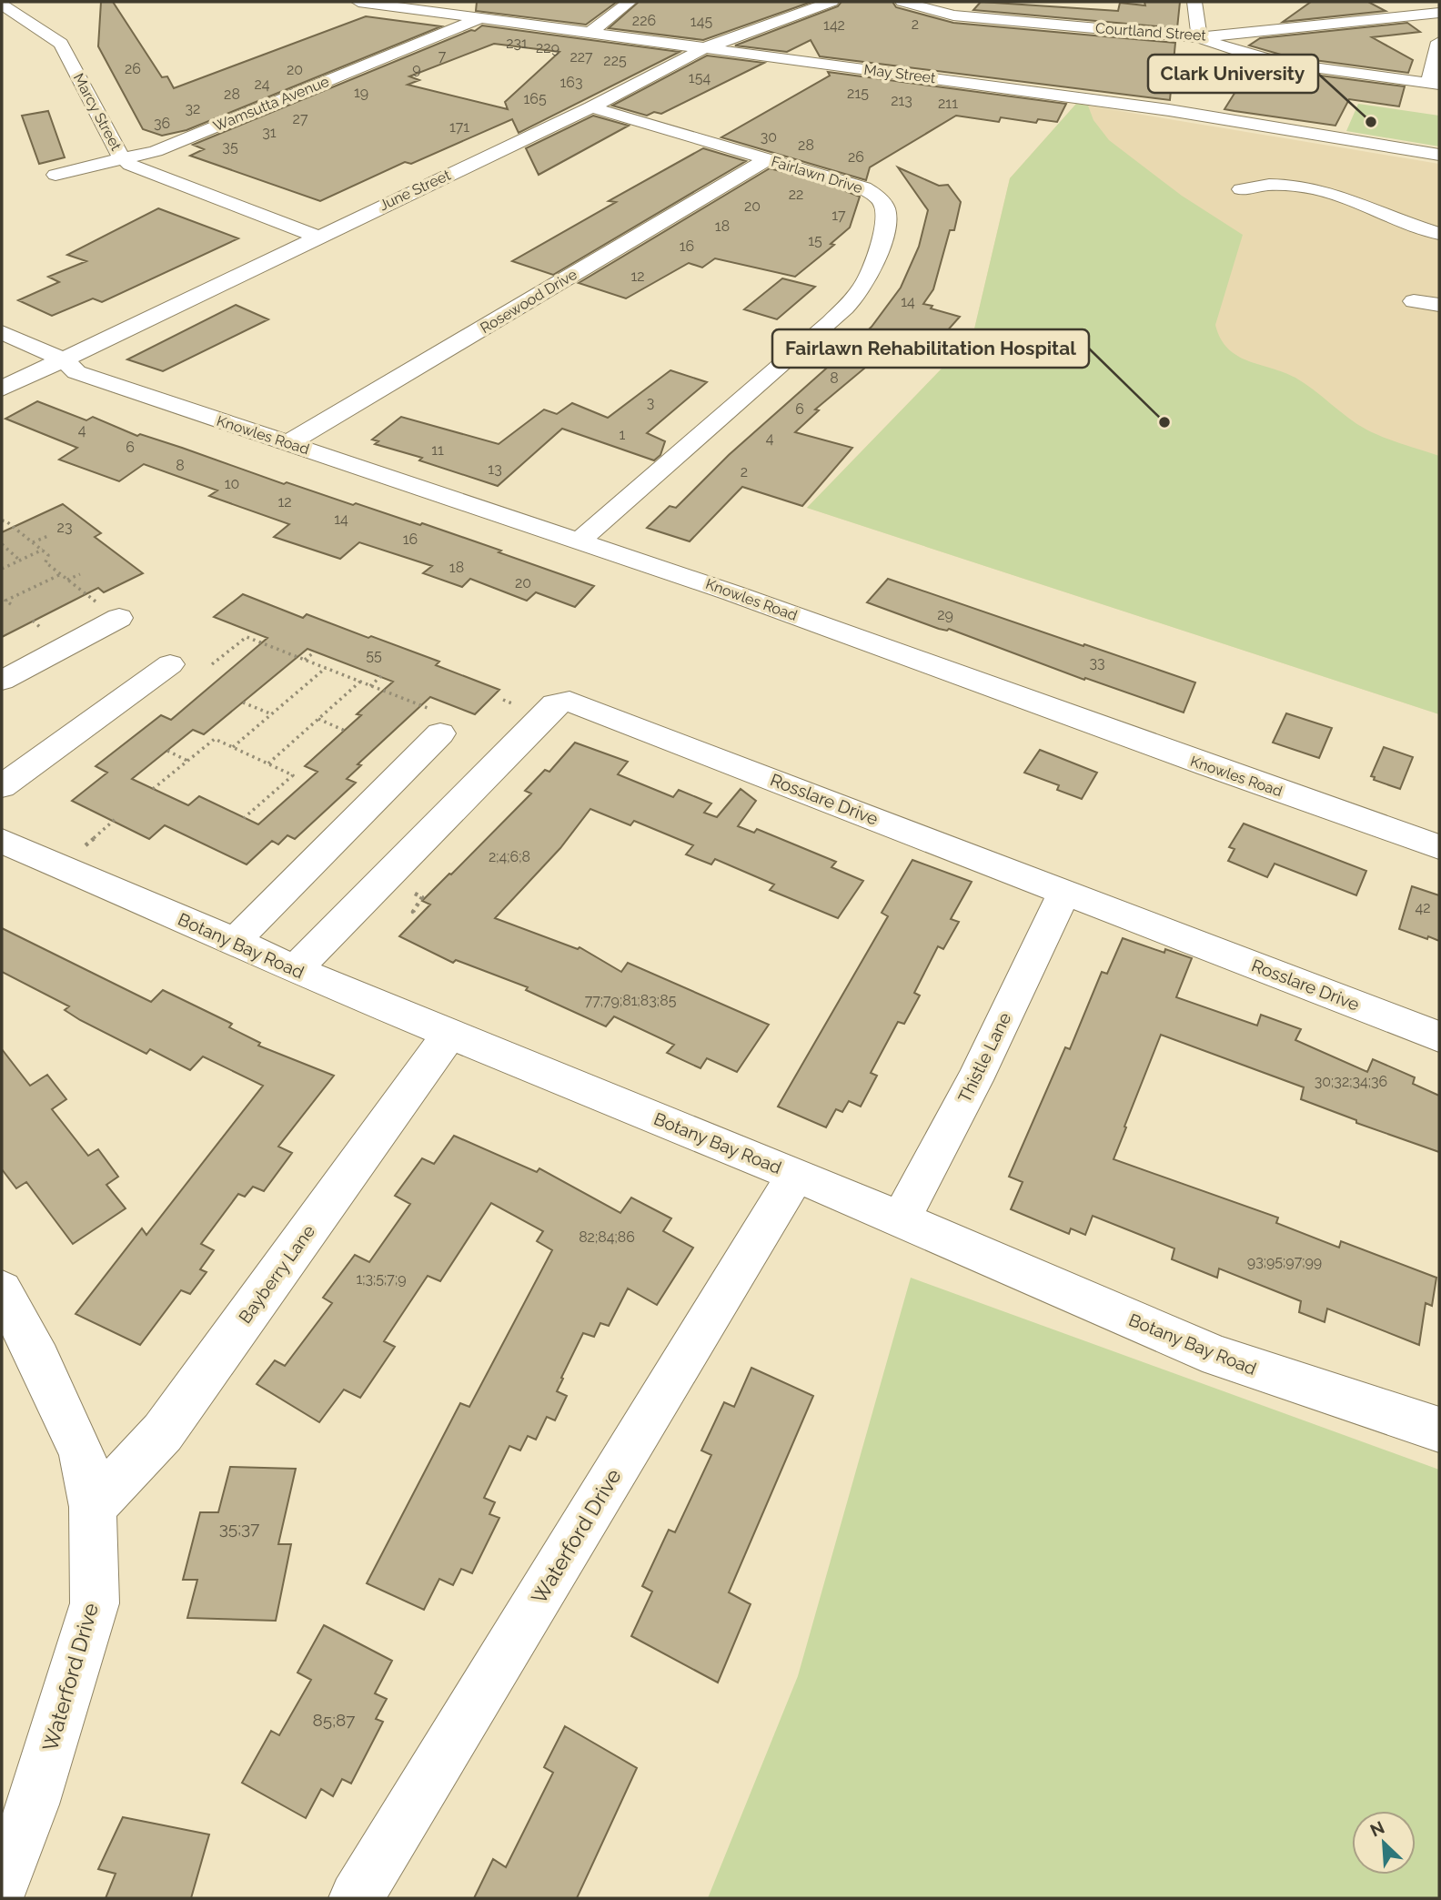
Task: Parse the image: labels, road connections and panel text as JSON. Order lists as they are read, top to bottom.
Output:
{
  "streets": {
    "street": [
      "Courtland Street",
      "May Street",
      "Wamsutta Avenue",
      "Marcy Street",
      "Fairlawn Drive",
      "June Street",
      "Rosewood Drive",
      "Knowles Road",
      "Rosslare Drive",
      "Botany Bay Road",
      "Thistle Lane",
      "Bayberry Lane",
      "Waterford Drive"
    ]
  },
  "crossings": [
    ["May Street", "Wamsutta Avenue"],
    ["May Street", "June Street"],
    ["Wamsutta Avenue", "Marcy Street"],
    ["Marcy Street", "June Street"],
    ["Fairlawn Drive", "June Street"],
    ["Fairlawn Drive", "Rosewood Drive"],
    ["Fairlawn Drive", "Knowles Road"],
    ["June Street", "Knowles Road"],
    ["Rosewood Drive", "Knowles Road"],
    ["Rosslare Drive", "Botany Bay Road"],
    ["Rosslare Drive", "Thistle Lane"],
    ["Botany Bay Road", "Thistle Lane"],
    ["Botany Bay Road", "Bayberry Lane"],
    ["Botany Bay Road", "Waterford Drive"],
    ["Bayberry Lane", "Waterford Drive"]
  ],
  "places": ["Clark University", "Fairlawn Rehabilitation Hospital"],
  "house_numbers": [
    "226",
    "145",
    "2",
    "142",
    "231",
    "229",
    "7",
    "227",
    "225",
    "26",
    "9",
    "20",
    "154",
    "163",
    "24",
    "19",
    "215",
    "28",
    "165",
    "213",
    "211",
    "32",
    "27",
    "36",
    "171",
    "31",
    "30",
    "28",
    "35",
    "26",
    "22",
    "20",
    "17",
    "18",
    "15",
    "16",
    "12",
    "14",
    "8",
    "3",
    "6",
    "4",
    "1",
    "4",
    "6",
    "11",
    "8",
    "13",
    "2",
    "10",
    "12",
    "14",
    "23",
    "16",
    "18",
    "20",
    "29",
    "55",
    "33",
    "2;4;6;8",
    "42",
    "77;79;81;83;85",
    "30;32;34;36",
    "82;84;86",
    "93;95;97;99",
    "1;3;5;7;9",
    "35;37",
    "85;87"
  ],
  "north": "top left"
}
